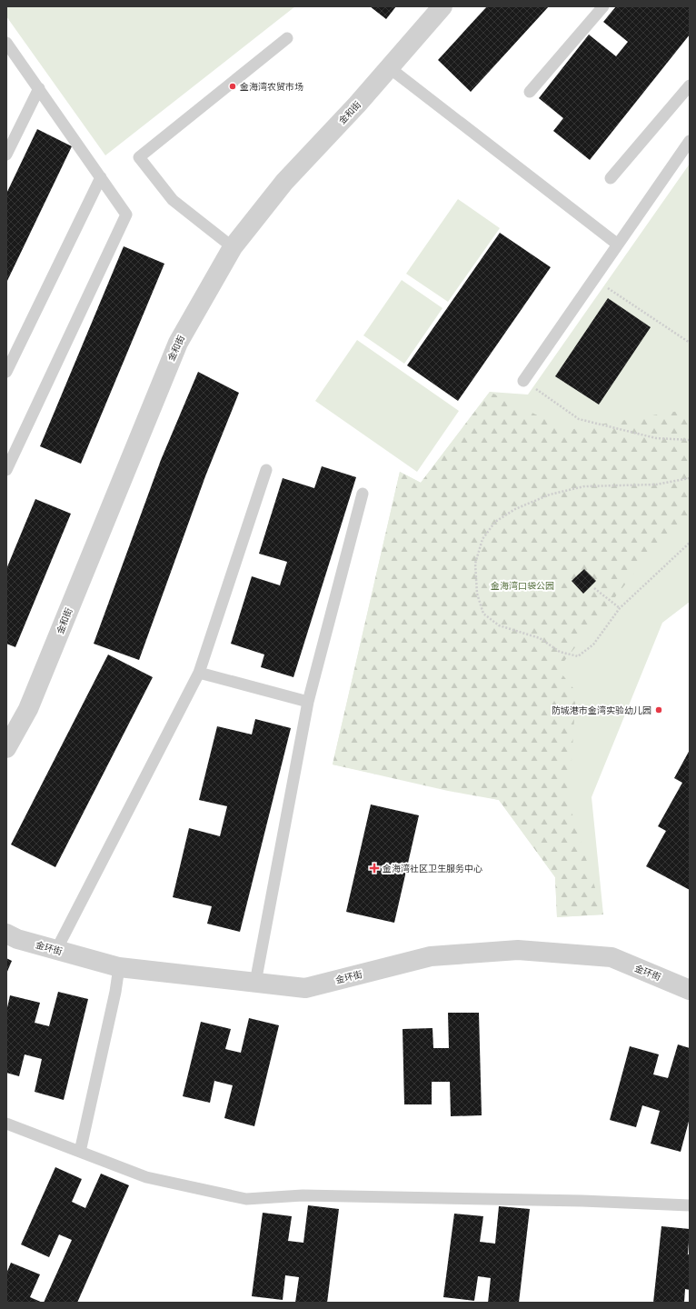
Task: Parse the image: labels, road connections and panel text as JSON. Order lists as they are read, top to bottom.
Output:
{
  "streets": {
    "street": ["金和街", "金环街"]
  },
  "parks": ["金海湾口袋公园"],
  "places": {
    "other": ["金海湾农贸市场", "防城港市金湾实验幼儿园"],
    "health": ["金海湾社区卫生服务中心"]
  }
}
